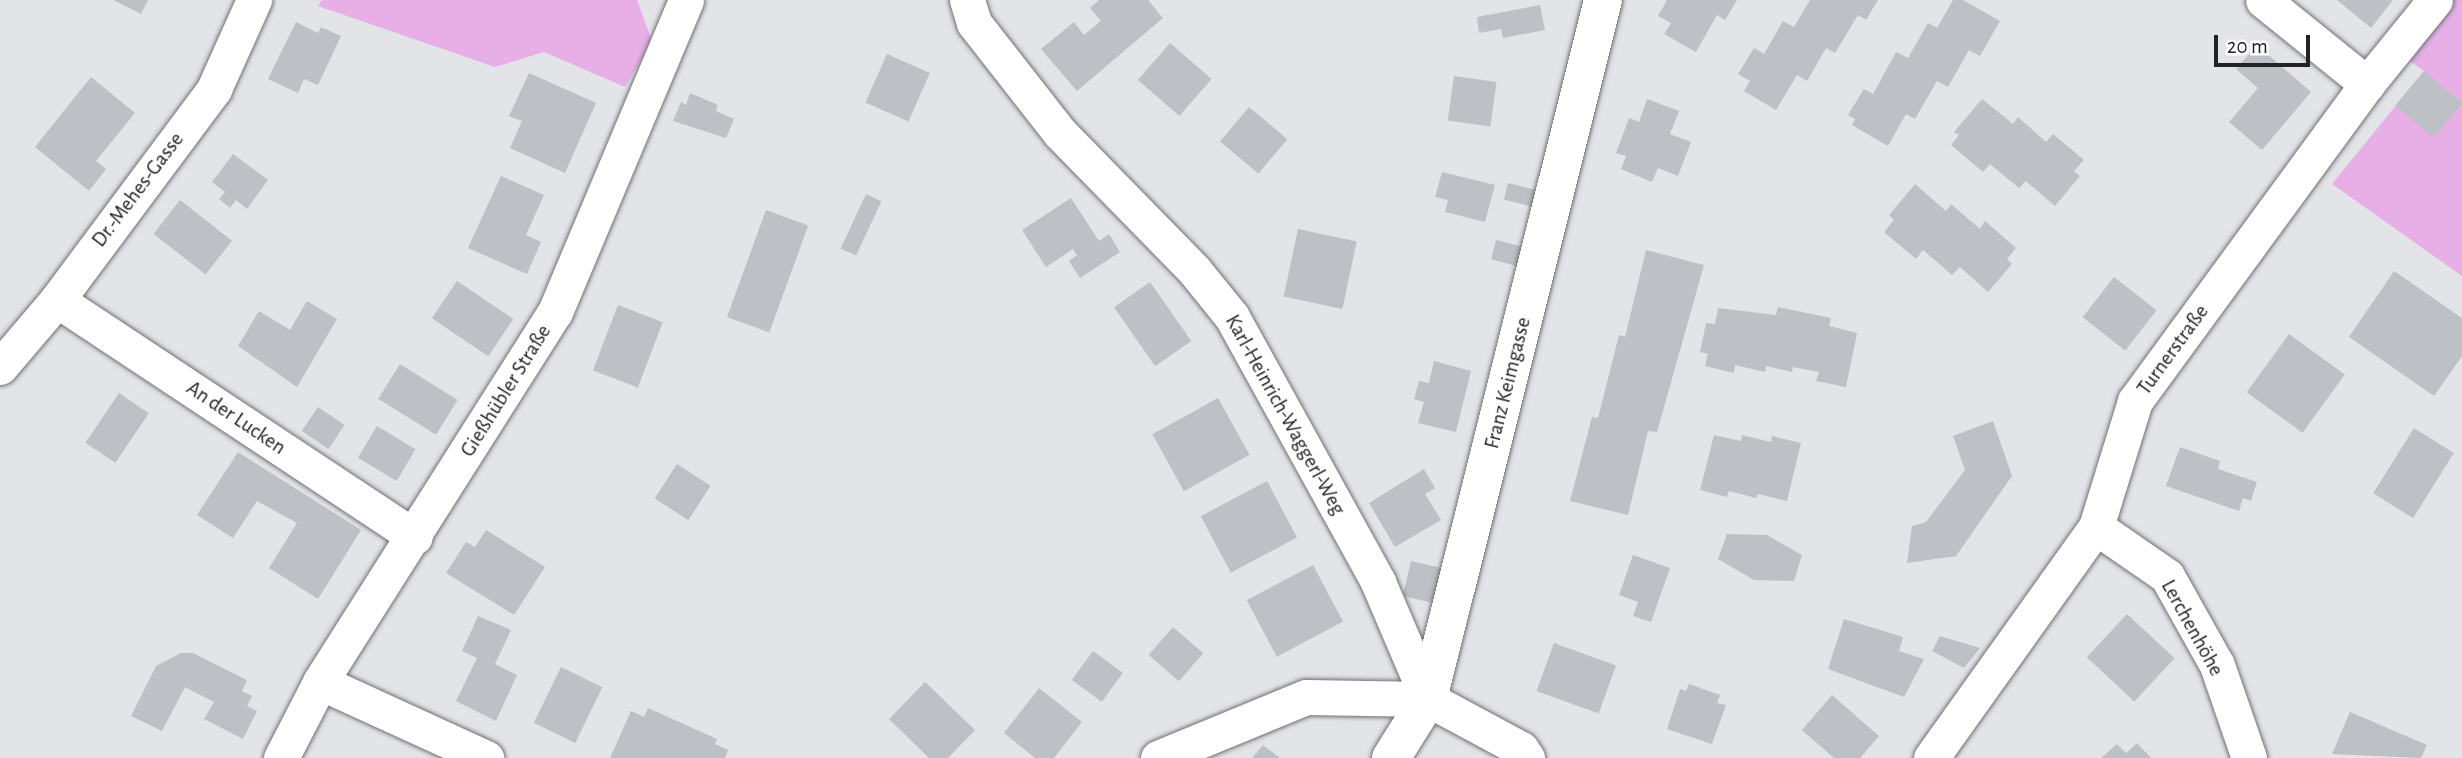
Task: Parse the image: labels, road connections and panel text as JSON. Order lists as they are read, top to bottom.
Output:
{
  "streets": {
    "main road": ["Franz Keimgasse"],
    "street": [
      "Dr.-Mehes-Gasse",
      "Turnerstraße",
      "Gießhübler Straße",
      "Karl-Heinrich-Waggerl-Weg",
      "An der Lucken",
      "Lerchenhöhe"
    ]
  },
  "crossings": [
    ["Dr.-Mehes-Gasse", "An der Lucken"],
    ["Turnerstraße", "Lerchenhöhe"],
    ["Franz Keimgasse", "Karl-Heinrich-Waggerl-Weg"],
    ["Gießhübler Straße", "An der Lucken"]
  ],
  "scale_bar": "20 m"
}
